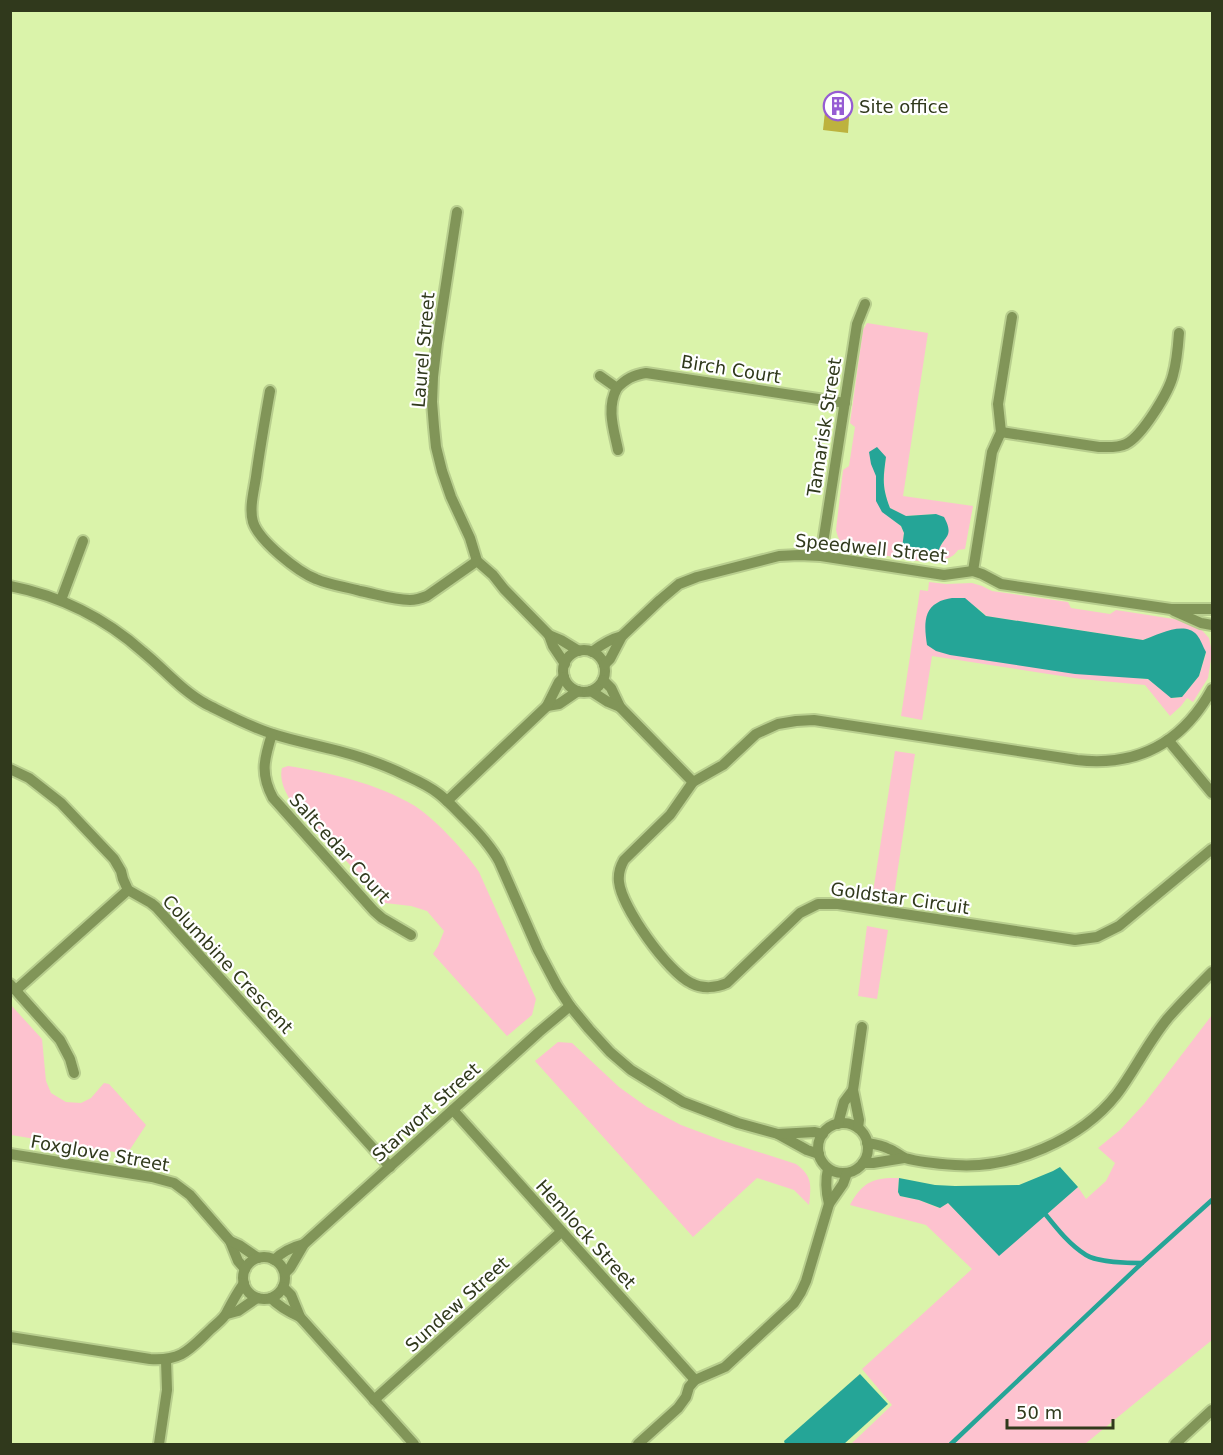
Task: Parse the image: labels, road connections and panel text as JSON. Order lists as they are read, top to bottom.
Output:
{
  "streets": {
    "street": [
      "Laurel Street",
      "Birch Court",
      "Tamarisk Street",
      "Speedwell Street",
      "Saltcedar Court",
      "Goldstar Circuit",
      "Columbine Crescent",
      "Starwort Street",
      "Foxglove Street",
      "Hemlock Street",
      "Sundew Street"
    ]
  },
  "crossings": [
    ["Laurel Street", "Speedwell Street"],
    ["Birch Court", "Tamarisk Street"],
    ["Tamarisk Street", "Speedwell Street"],
    ["Columbine Crescent", "Starwort Street"],
    ["Starwort Street", "Foxglove Street"],
    ["Starwort Street", "Hemlock Street"],
    ["Hemlock Street", "Sundew Street"]
  ],
  "places": {
    "building": ["Site office"]
  },
  "scale_bar": "50 m"
}
